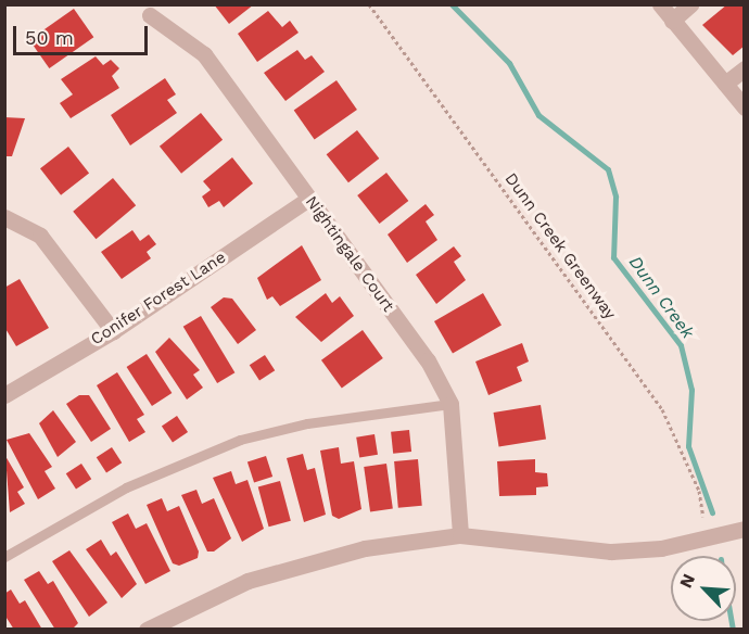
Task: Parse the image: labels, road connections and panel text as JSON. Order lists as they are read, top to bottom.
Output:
{
  "streets": {
    "street": ["Nightingale Court", "Conifer Forest Lane"],
    "path": ["Dunn Creek Greenway"]
  },
  "crossings": [
    ["Nightingale Court", "Conifer Forest Lane"]
  ],
  "water": ["Dunn Creek"],
  "scale_bar": "50 m",
  "north": "top left"
}
